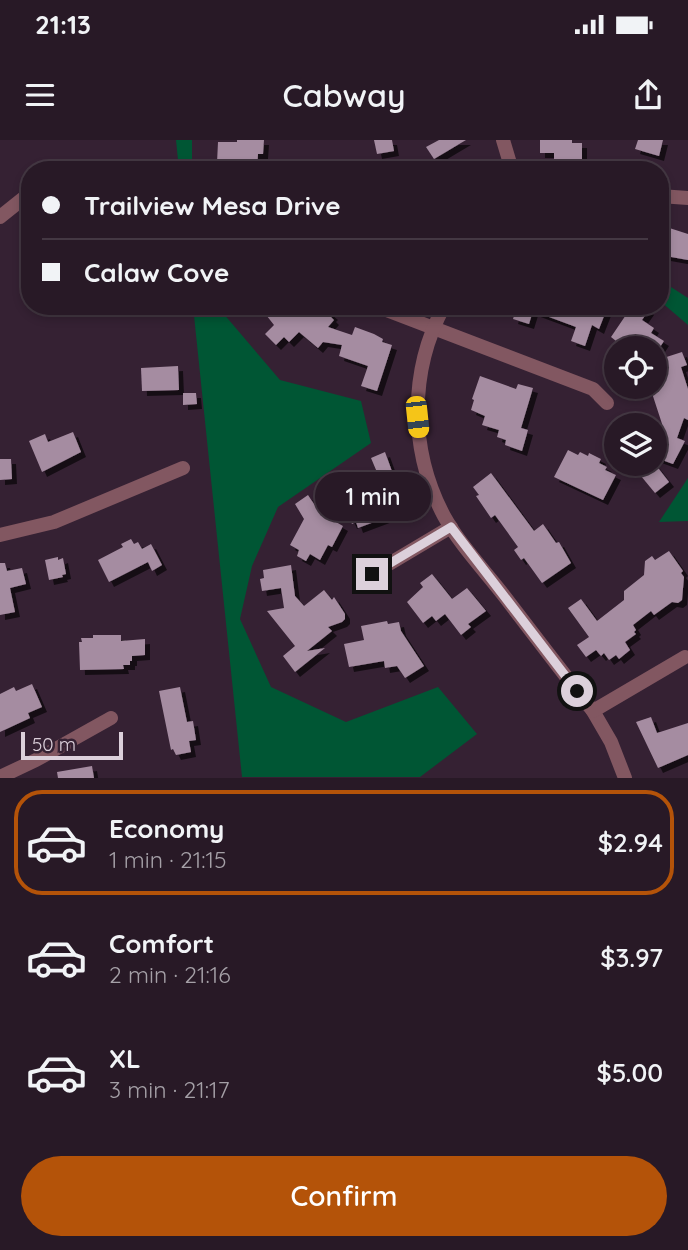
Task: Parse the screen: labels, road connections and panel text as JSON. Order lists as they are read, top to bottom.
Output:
{
  "scale_bar": "50 m",
  "page": {
    "status": "21:13",
    "header": "Cabway",
    "banner": ["Trailview Mesa Drive", "Calaw Cove"],
    "bubble": "1 min",
    "scale": "50 m",
    "list": [
      {
        "name": "Economy",
        "note": "1 min · 21:15",
        "value": "$2.94"
      },
      {
        "name": "Comfort",
        "note": "2 min · 21:16",
        "value": "$3.97"
      },
      {
        "name": "XL",
        "note": "3 min · 21:17",
        "value": "$5.00"
      }
    ],
    "buttons": "Confirm"
  }
}
